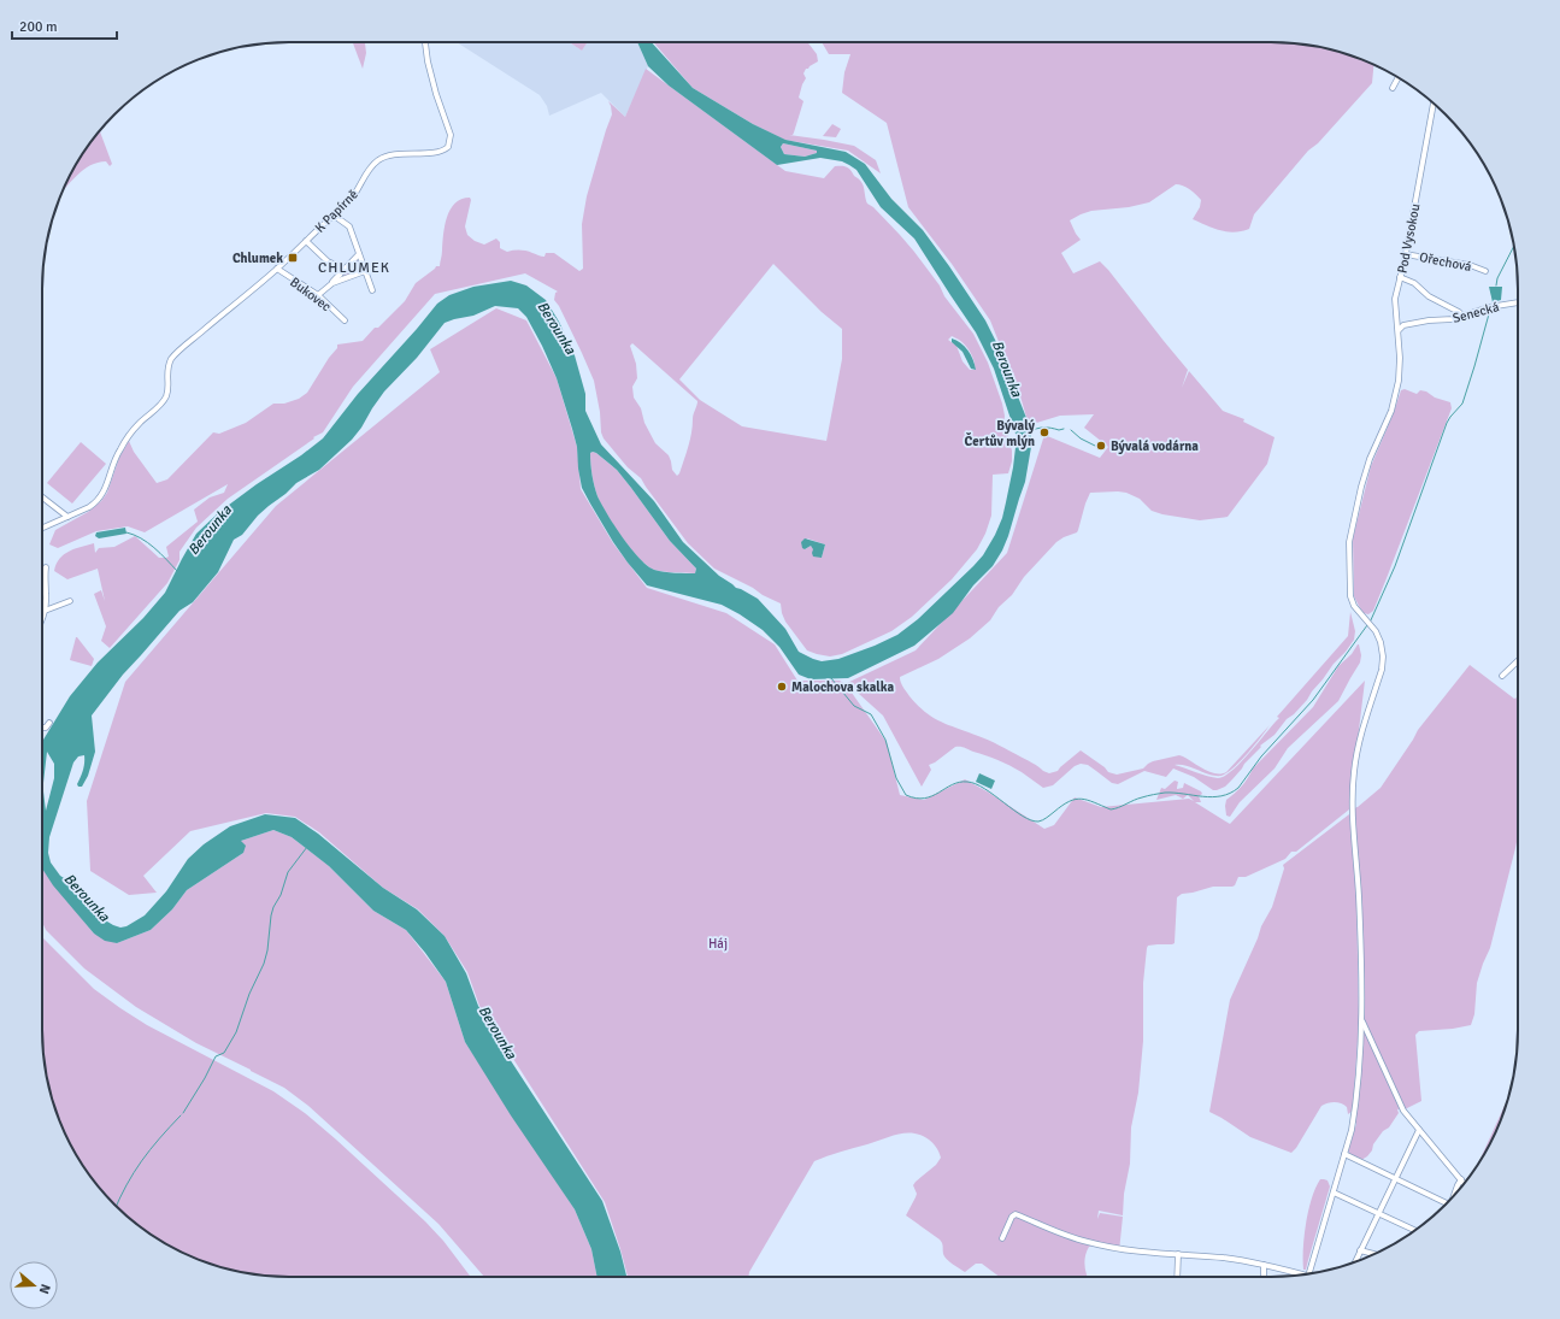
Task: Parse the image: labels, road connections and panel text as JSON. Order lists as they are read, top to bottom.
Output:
{
  "streets": {
    "street": [
      "K Papírně",
      "Pod Vysokou",
      "Ořechová",
      "Bukovec",
      "Senecká"
    ]
  },
  "crossings": [
    ["K Papírně", "Bukovec"],
    ["Pod Vysokou", "Ořechová"],
    ["Pod Vysokou", "Senecká"]
  ],
  "districts": ["CHLUMEK"],
  "water": ["Berounka"],
  "parks": ["Háj"],
  "places": {
    "transit": ["Chlumek"],
    "other": ["Bývalý Čertův mlýn", "Bývalá vodárna", "Malochova skalka"]
  },
  "scale_bar": "200 m",
  "north": "right"
}
